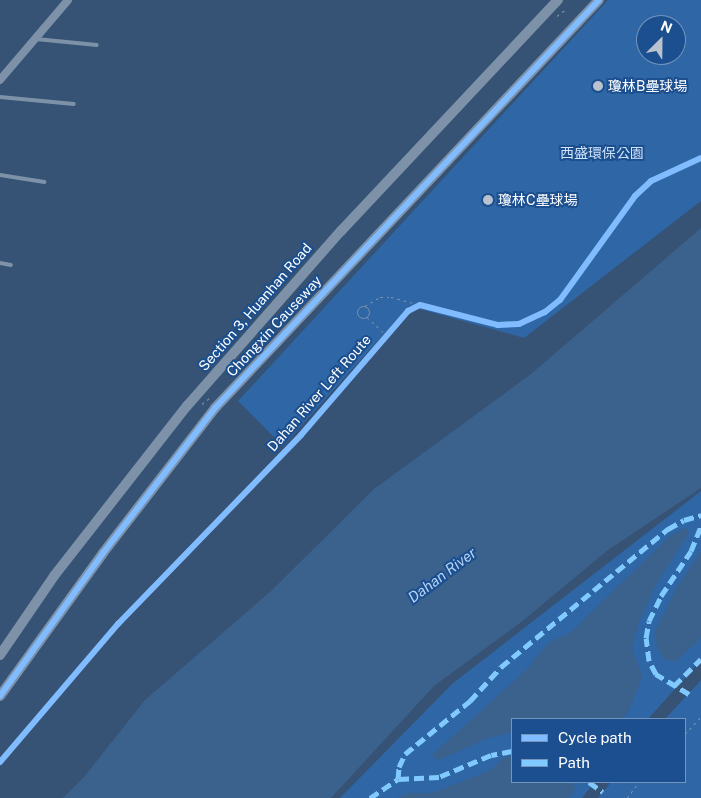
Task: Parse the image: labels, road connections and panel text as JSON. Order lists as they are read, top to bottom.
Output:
{
  "streets": {
    "street": ["Section 3, Huanhan Road", "Chongxin Causeway"],
    "cycle path": ["Dahan River Left Route"]
  },
  "water": ["Dahan River"],
  "parks": ["西盛環保公園"],
  "places": ["瓊林B壘球場", "瓊林C壘球場"],
  "legend": ["Cycle path", "Path"],
  "north": "top right"
}
